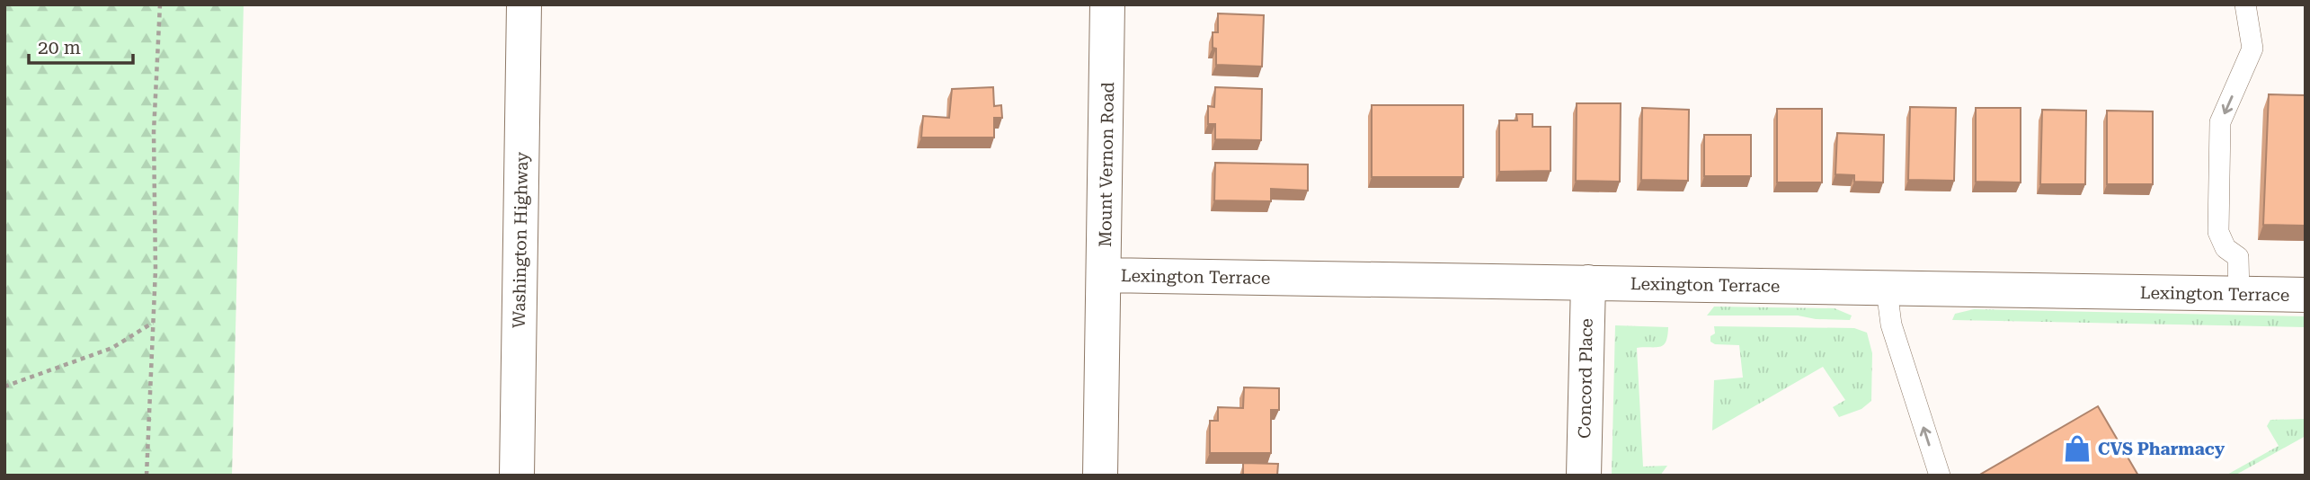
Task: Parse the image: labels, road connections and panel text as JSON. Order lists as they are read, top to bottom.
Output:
{
  "streets": {
    "street": [
      "Mount Vernon Road",
      "Washington Highway",
      "Lexington Terrace",
      "Concord Place"
    ]
  },
  "crossings": [
    ["Mount Vernon Road", "Lexington Terrace"],
    ["Lexington Terrace", "Concord Place"]
  ],
  "places": {
    "shop": ["CVS Pharmacy"]
  },
  "scale_bar": "20 m"
}
